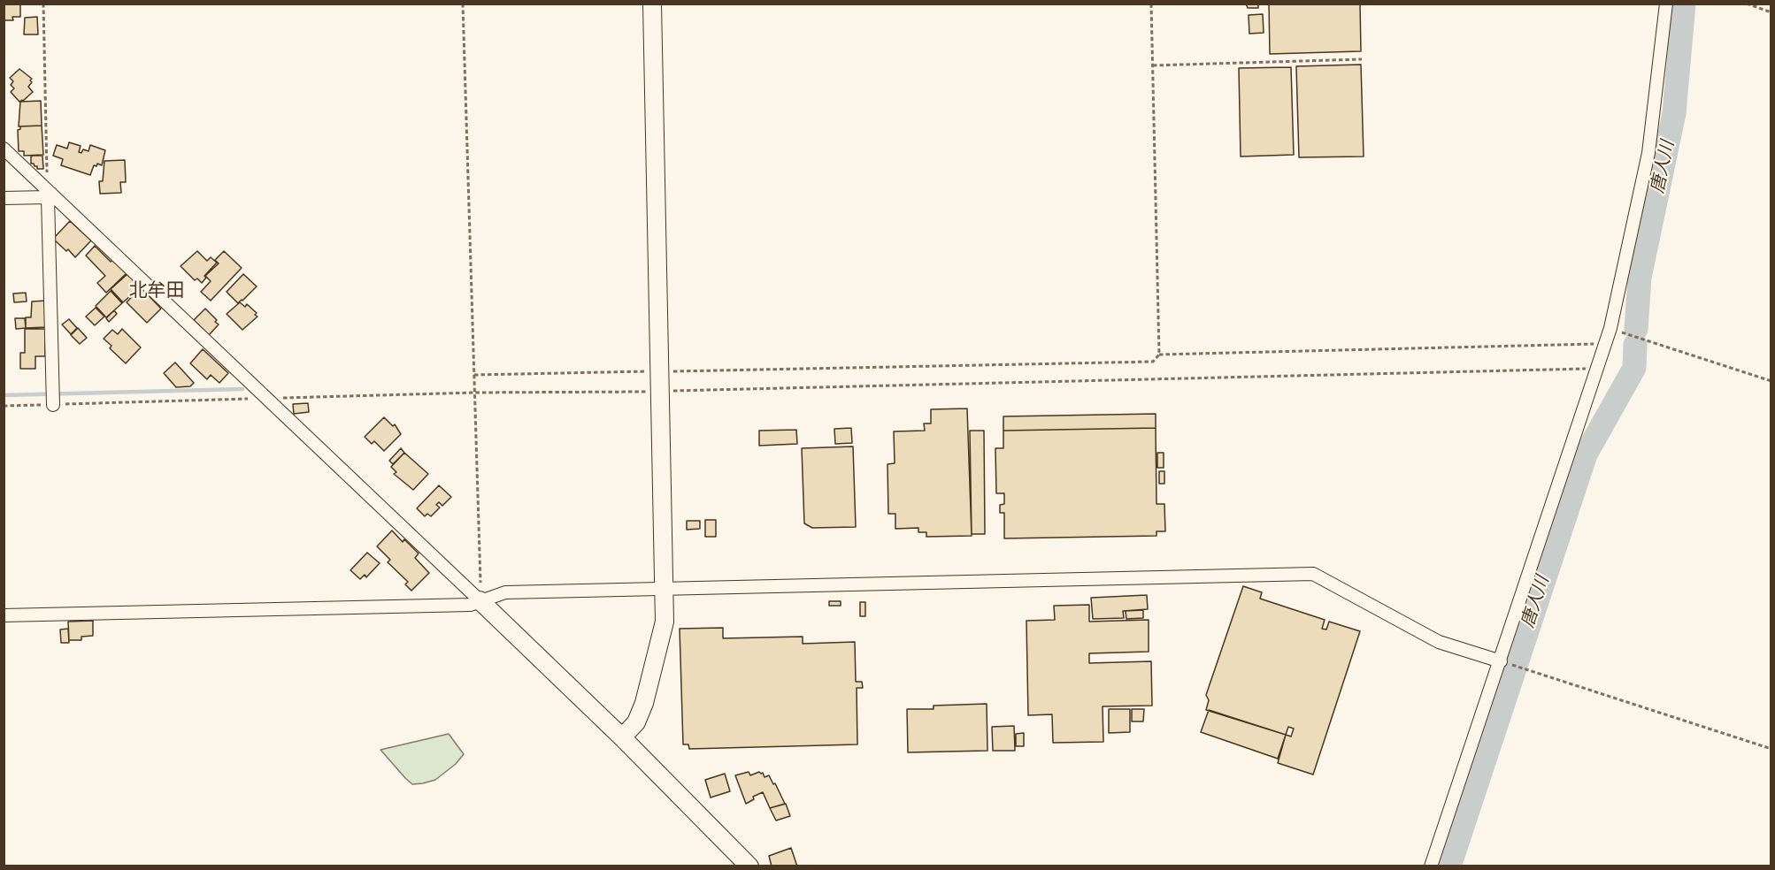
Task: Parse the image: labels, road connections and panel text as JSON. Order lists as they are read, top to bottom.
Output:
{
  "districts": ["北牟田"],
  "water": ["唐人川"]
}
